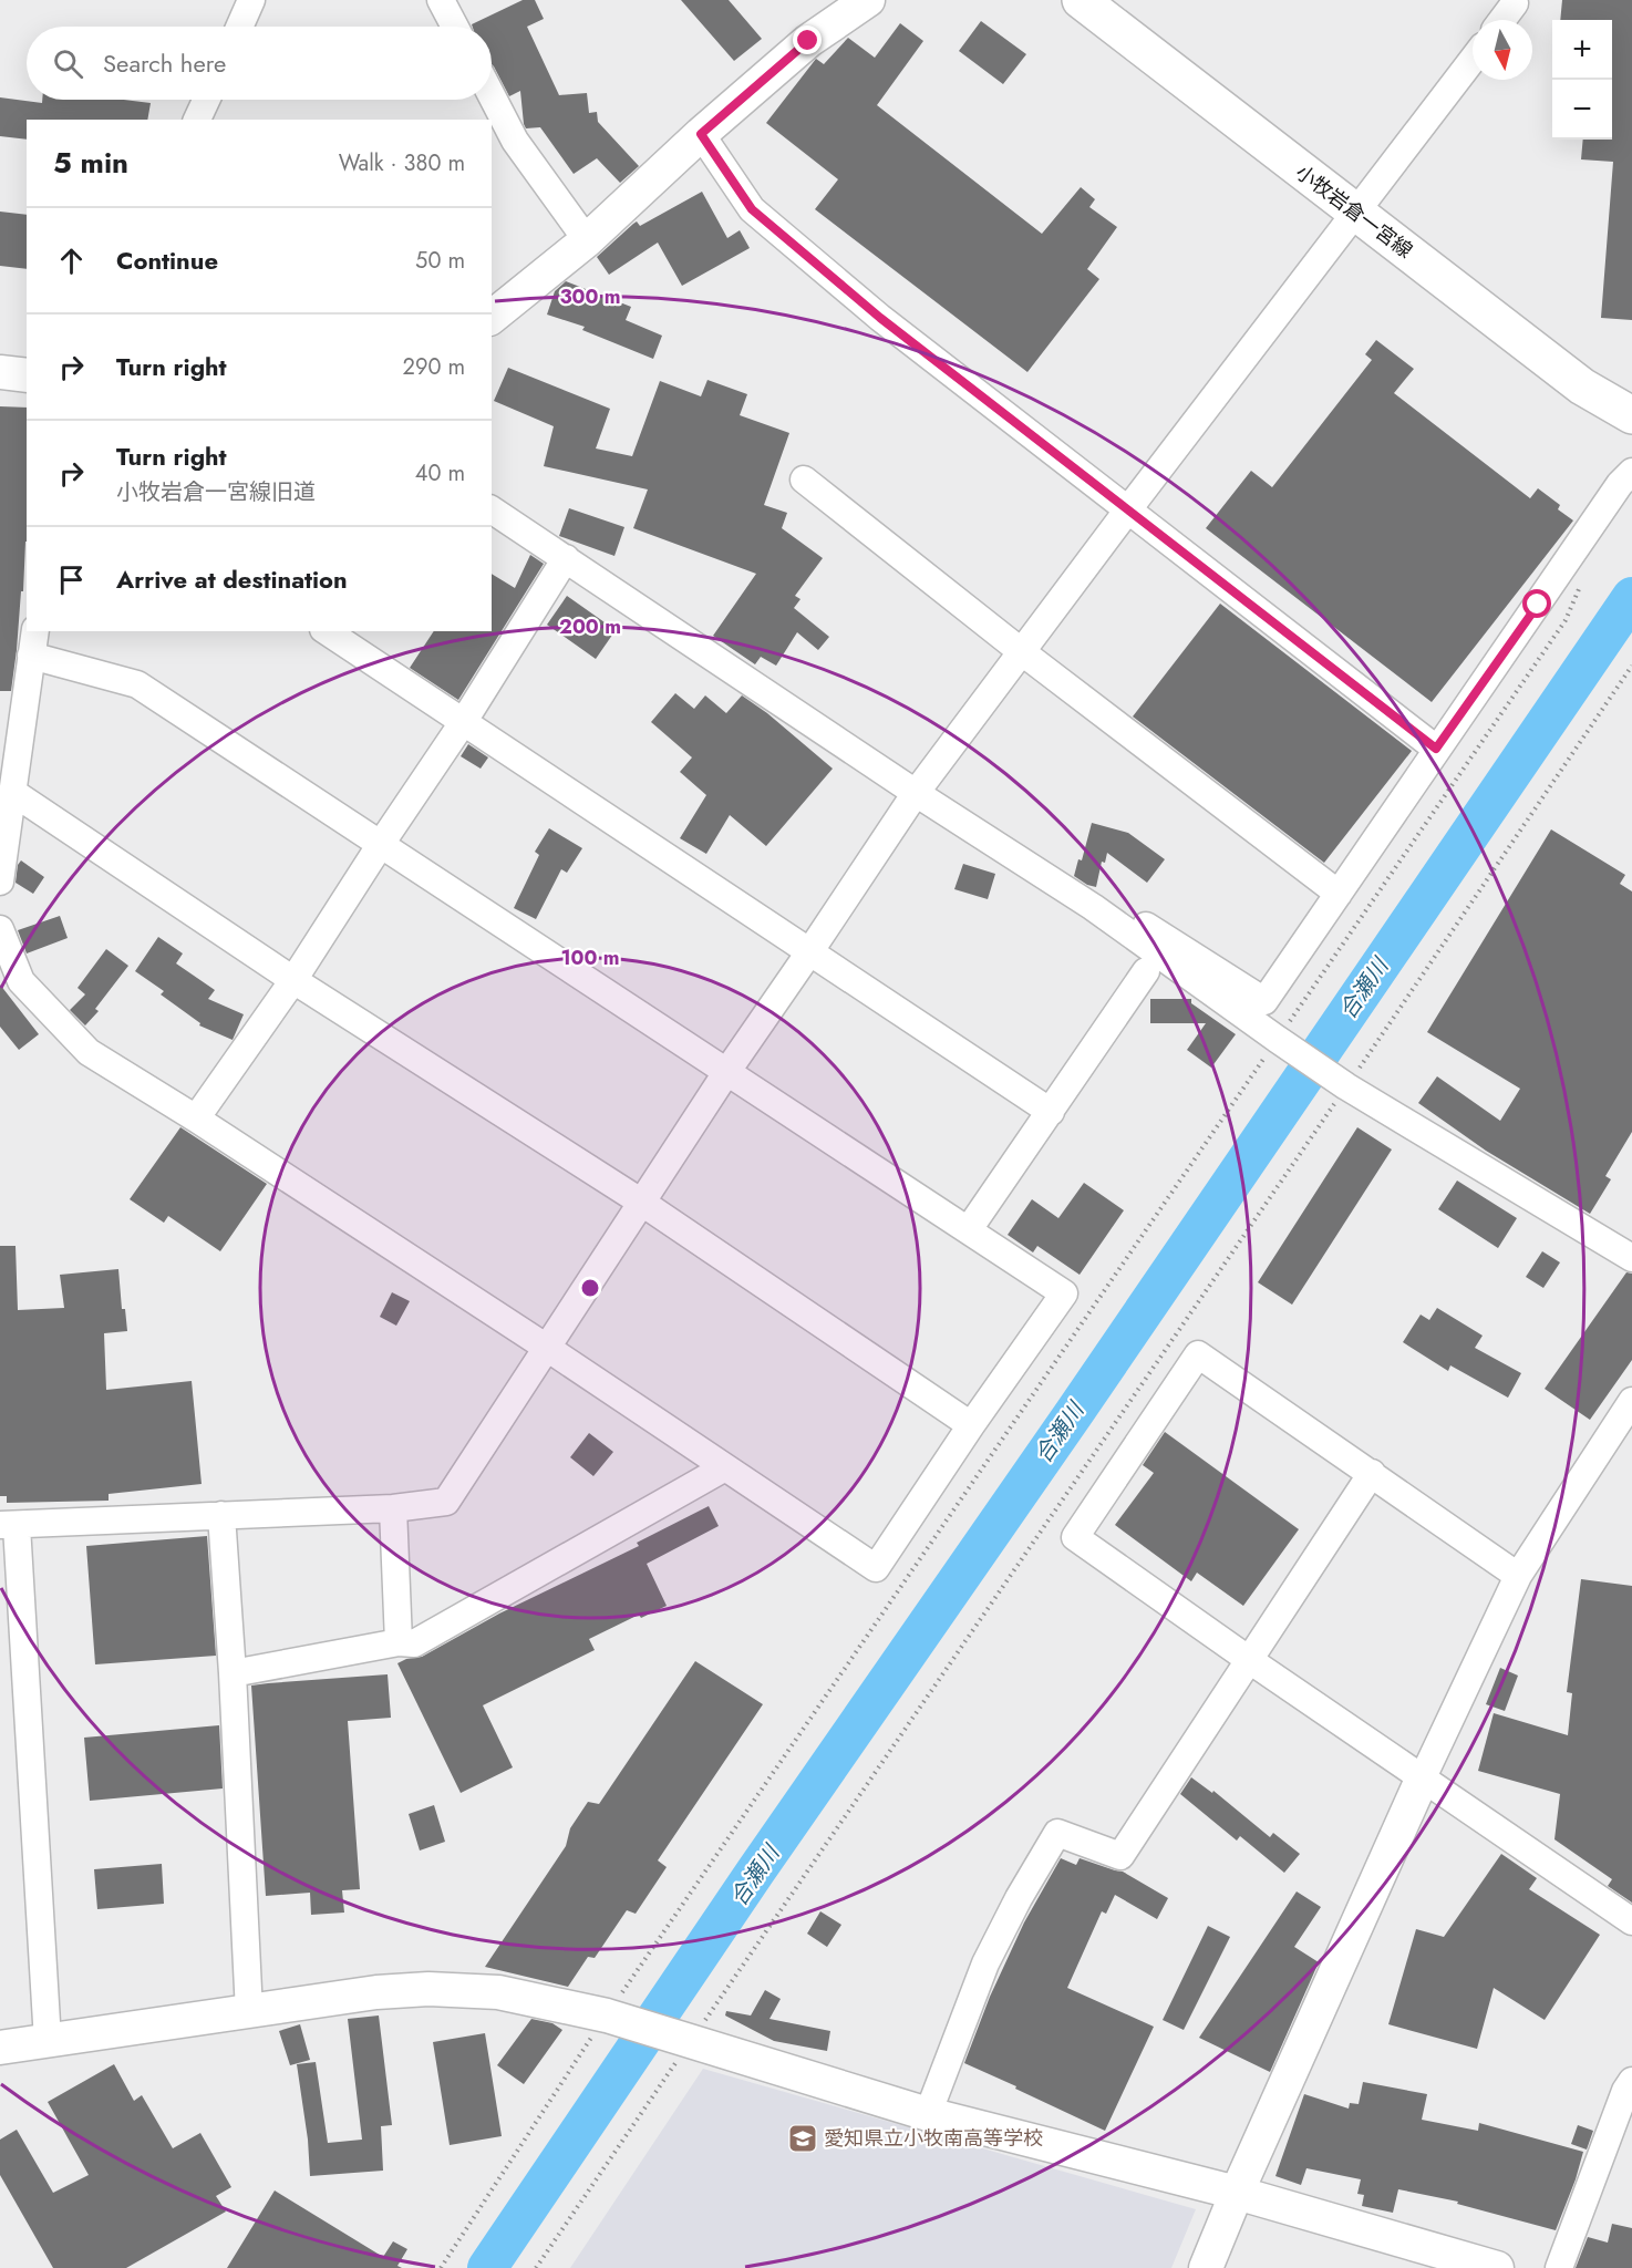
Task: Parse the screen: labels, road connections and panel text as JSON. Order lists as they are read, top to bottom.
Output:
{
  "streets": {
    "main road": ["小牧岩倉一宮線"]
  },
  "water": ["合瀬川"],
  "places": {
    "school or university": ["愛知県立小牧南高等学校"]
  },
  "north": "bottom",
  "page": {
    "map_buttons": ["+", "−"],
    "search": "Search here",
    "heading": ["5 min", "Walk · 380 m"],
    "list": [
      ["Continue", "50 m"],
      ["Turn right", "290 m"],
      ["Turn right", "小牧岩倉一宮線旧道", "40 m"],
      "Arrive at destination"
    ]
  },
  "rings": ["300 m", "200 m", "100 m"]
}
